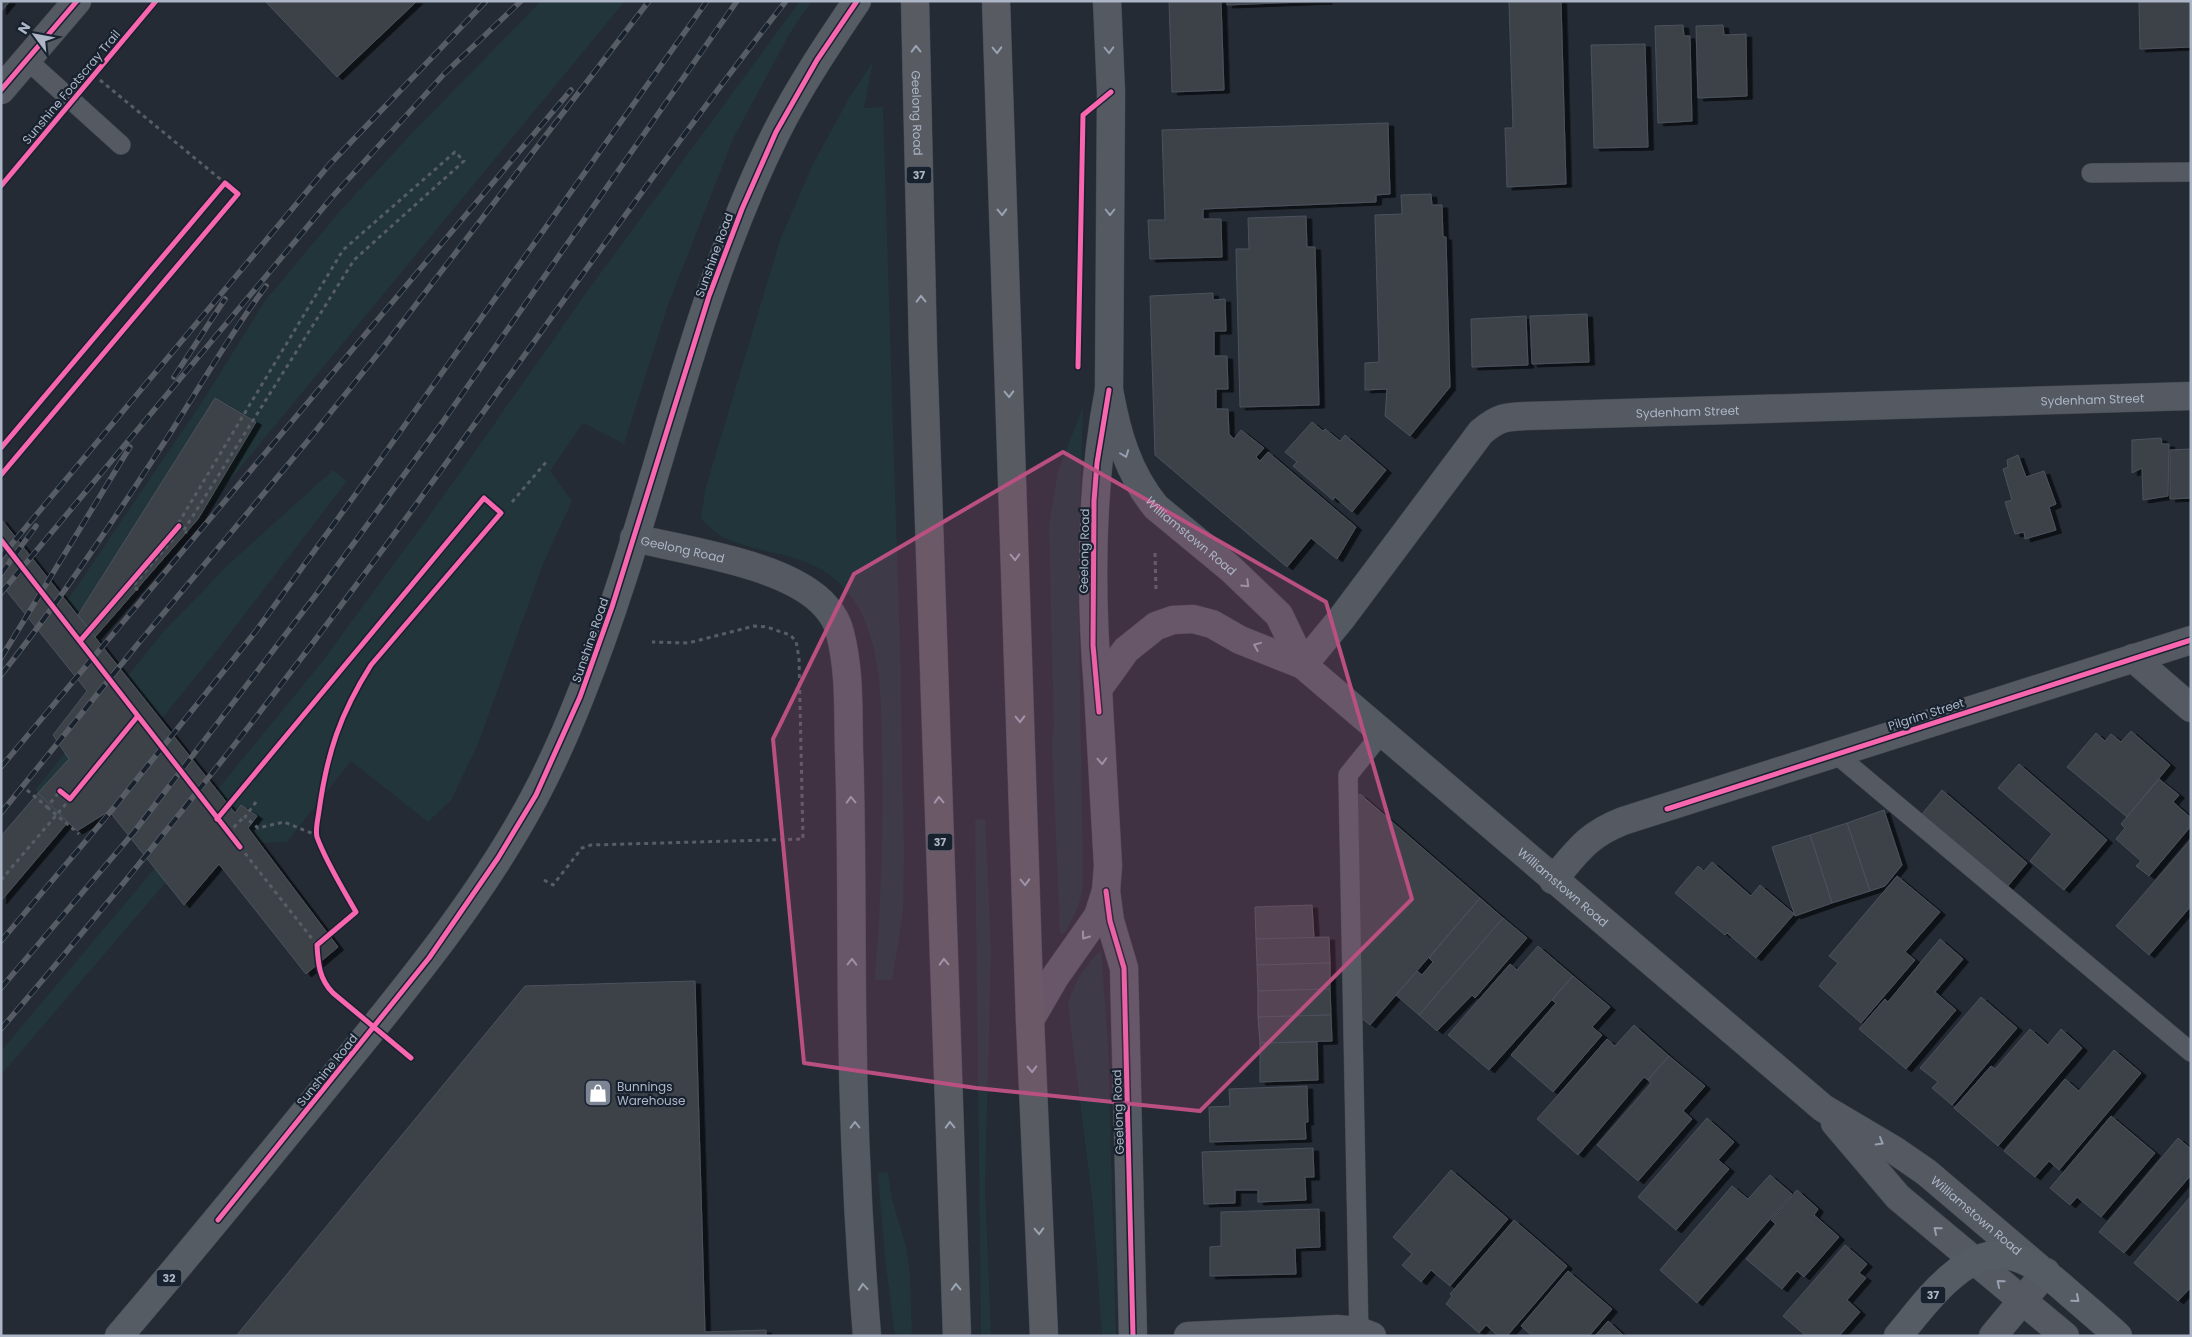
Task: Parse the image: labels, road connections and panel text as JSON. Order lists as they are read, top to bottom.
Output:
{
  "streets": {
    "highway": ["Geelong Road", "37"],
    "main road": ["Sunshine Road", "Williamstown Road", "32"],
    "street": ["Sydenham Street", "Pilgrim Street"],
    "cycle path": ["Sunshine Footscray Trail"]
  },
  "crossings": [
    ["Geelong Road", "Sunshine Road"],
    ["Geelong Road", "Williamstown Road"],
    ["37", "Williamstown Road"],
    ["Sydenham Street", "Williamstown Road"],
    ["Williamstown Road", "Pilgrim Street"]
  ],
  "places": {
    "shop": ["Bunnings Warehouse"]
  },
  "north": "top left"
}
